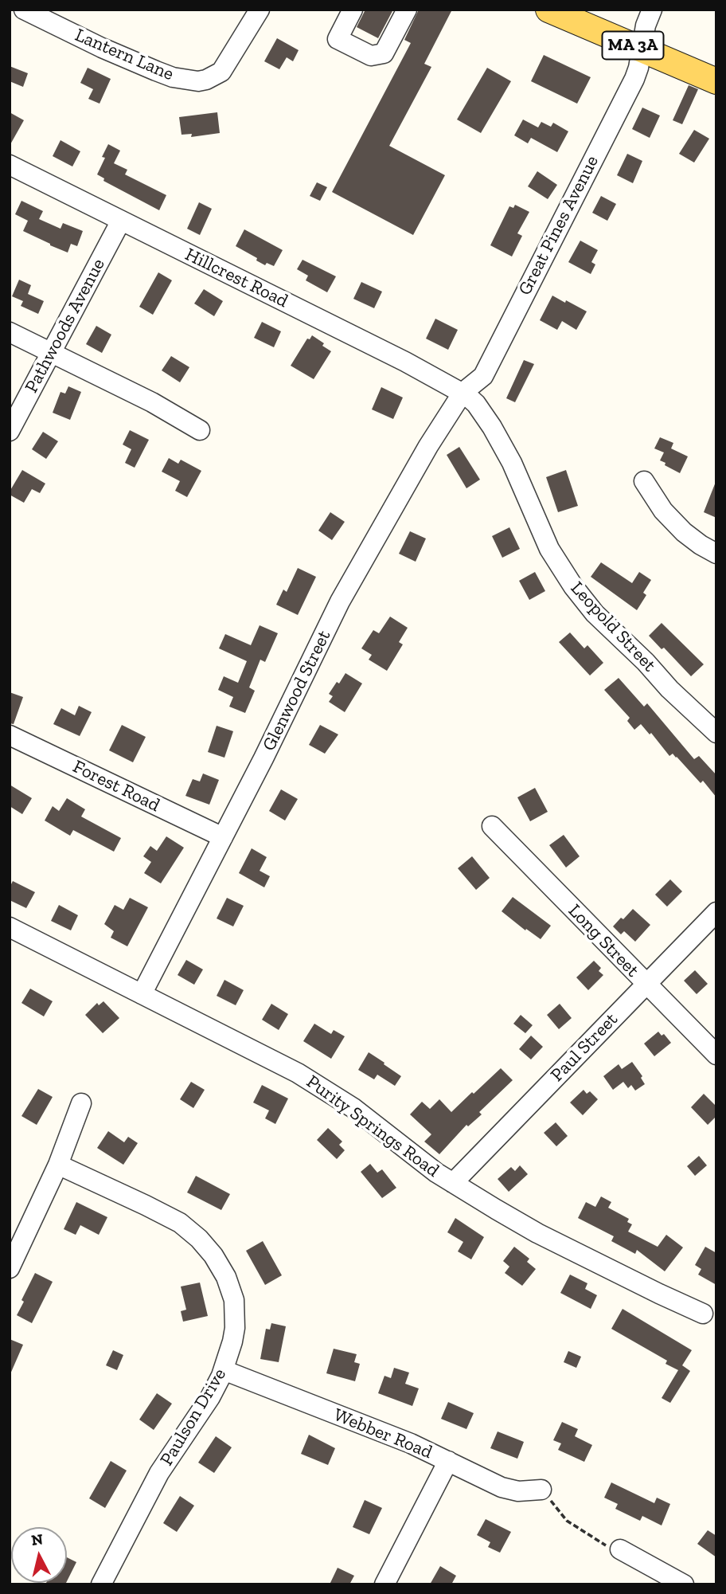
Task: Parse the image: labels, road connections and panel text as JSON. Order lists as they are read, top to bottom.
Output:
{
  "streets": {
    "main road": ["MA 3A"],
    "street": [
      "Lantern Lane",
      "Great Pines Avenue",
      "Hillcrest Road",
      "Pathwoods Avenue",
      "Leopold Street",
      "Glenwood Street",
      "Forest Road",
      "Long Street",
      "Paul Street",
      "Purity Springs Road",
      "Paulson Drive",
      "Webber Road"
    ]
  },
  "crossings": [
    ["MA 3A", "Great Pines Avenue"],
    ["Great Pines Avenue", "Hillcrest Road"],
    ["Great Pines Avenue", "Leopold Street"],
    ["Great Pines Avenue", "Glenwood Street"],
    ["Hillcrest Road", "Pathwoods Avenue"],
    ["Hillcrest Road", "Leopold Street"],
    ["Hillcrest Road", "Glenwood Street"],
    ["Leopold Street", "Glenwood Street"],
    ["Glenwood Street", "Forest Road"],
    ["Glenwood Street", "Purity Springs Road"],
    ["Long Street", "Paul Street"],
    ["Paul Street", "Purity Springs Road"],
    ["Paulson Drive", "Webber Road"]
  ],
  "north": "top"
}
